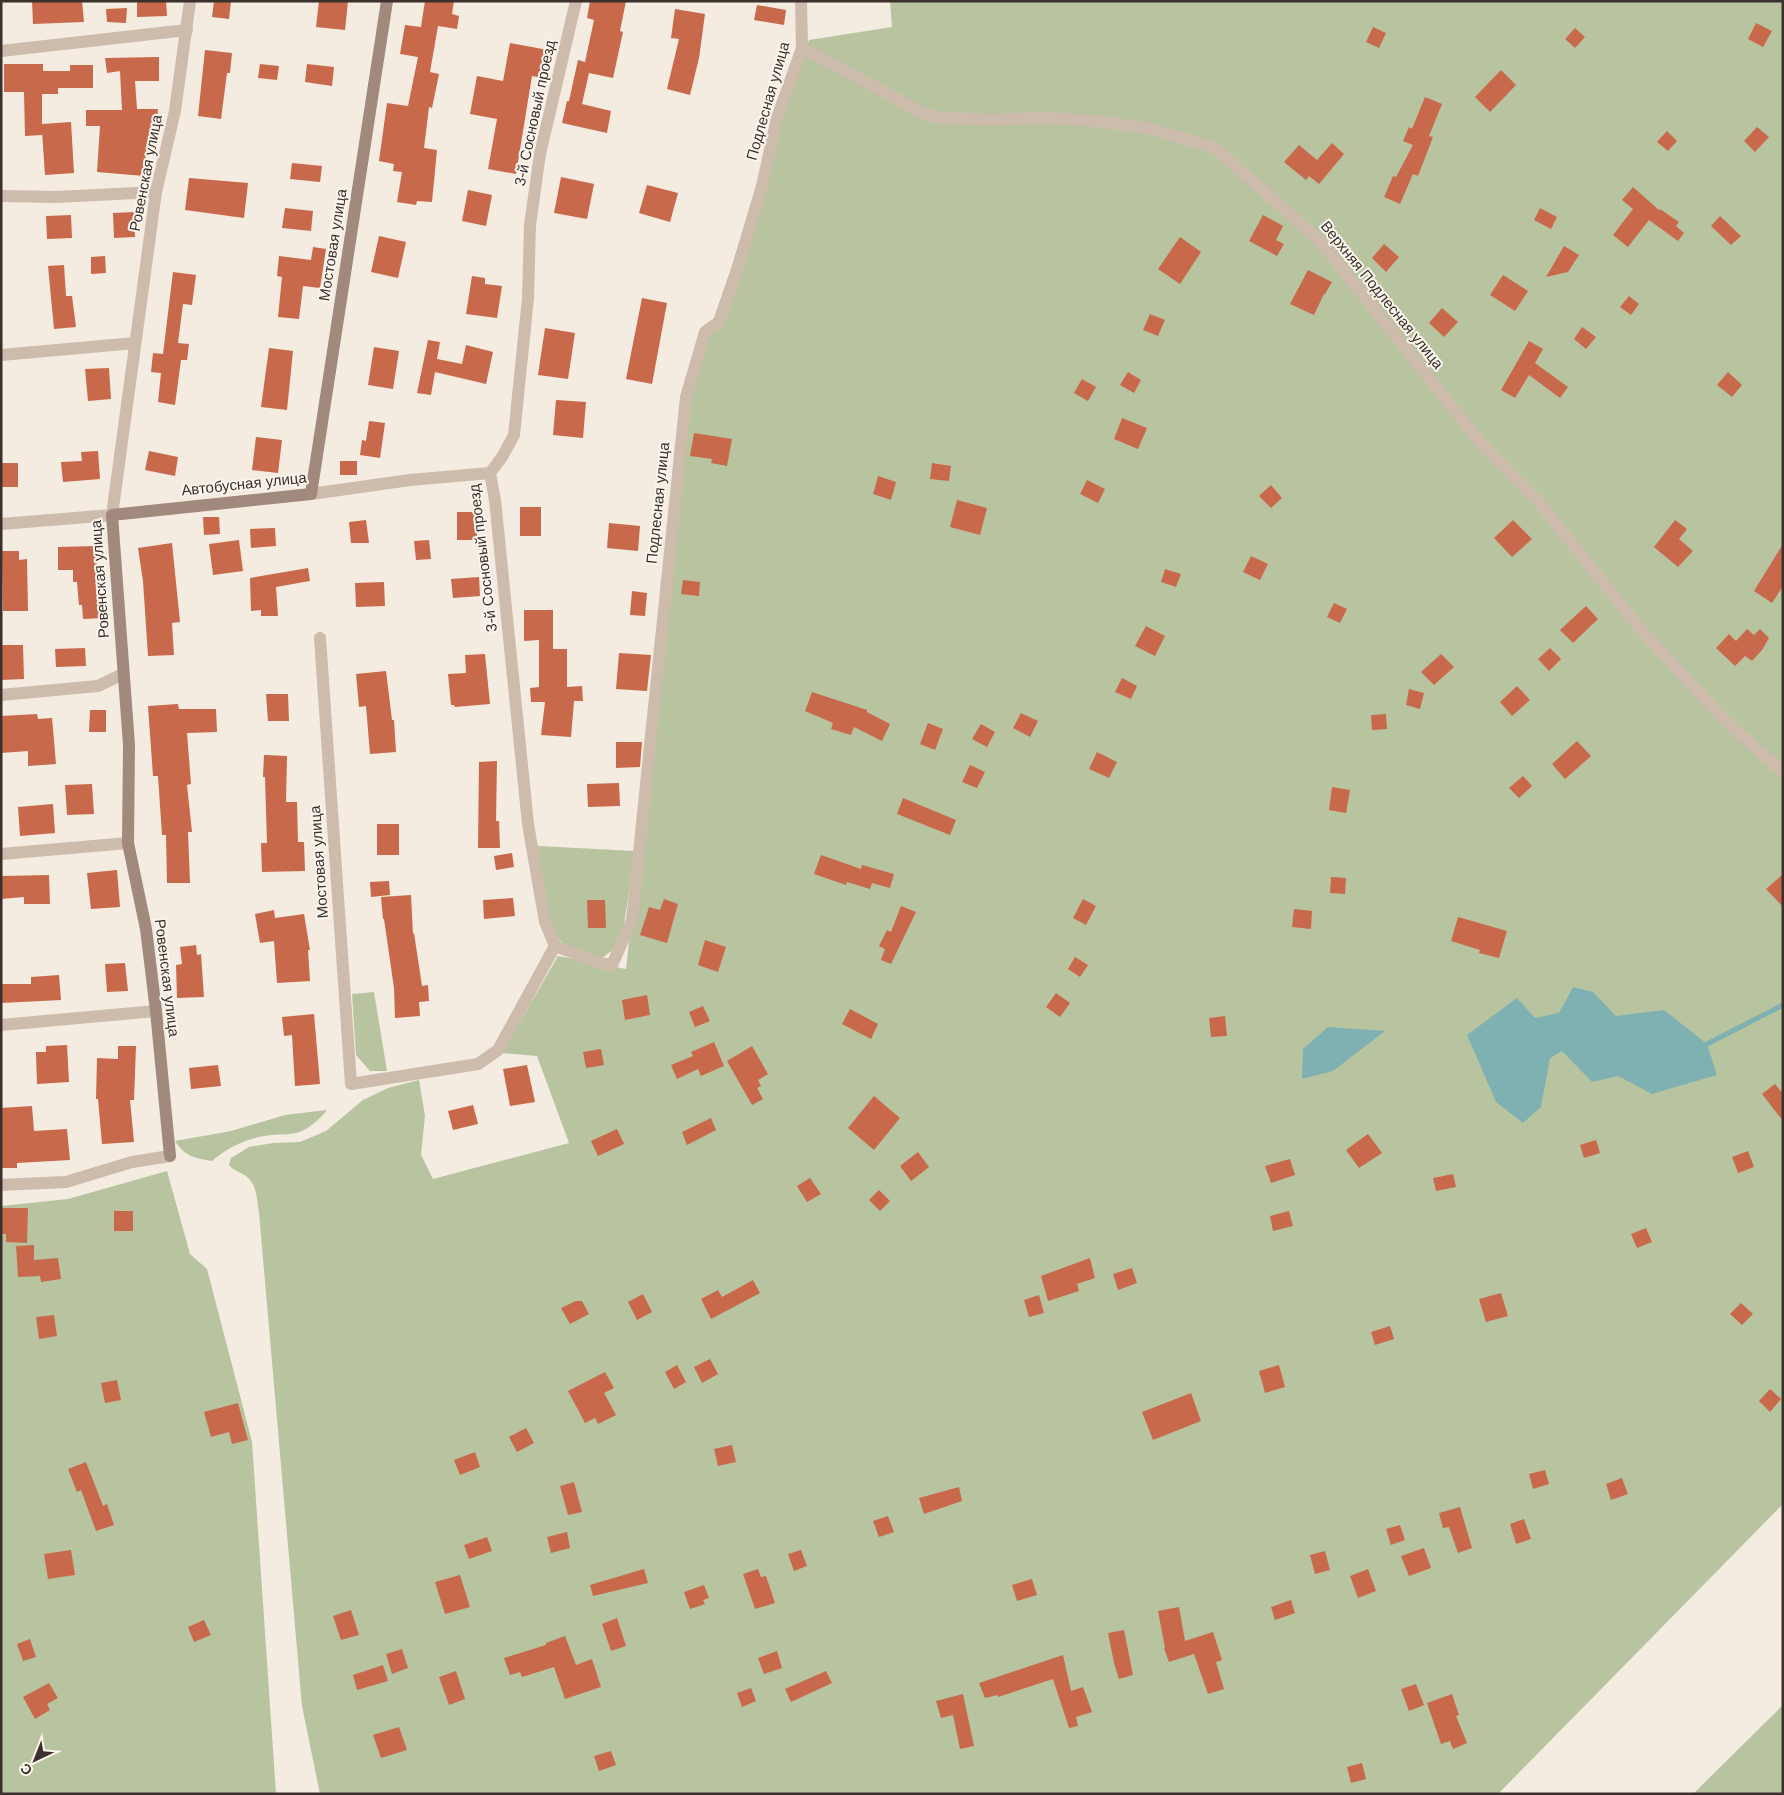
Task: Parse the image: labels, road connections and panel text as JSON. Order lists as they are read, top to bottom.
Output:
{
  "streets": {
    "street": [
      "Подлесная улица",
      "3-й Сосновый проезд",
      "Ровенская улица",
      "Мостовая улица",
      "Верхняя Подлесная улица",
      "Автобусная улица"
    ]
  },
  "crossings": [
    ["Подлесная улица", "3-й Сосновый проезд"],
    ["Подлесная улица", "Мостовая улица"],
    ["Подлесная улица", "Верхняя Подлесная улица"],
    ["3-й Сосновый проезд", "Мостовая улица"],
    ["3-й Сосновый проезд", "Автобусная улица"],
    ["Ровенская улица", "Автобусная улица"],
    ["Мостовая улица", "Автобусная улица"]
  ],
  "north": "bottom left"
}
